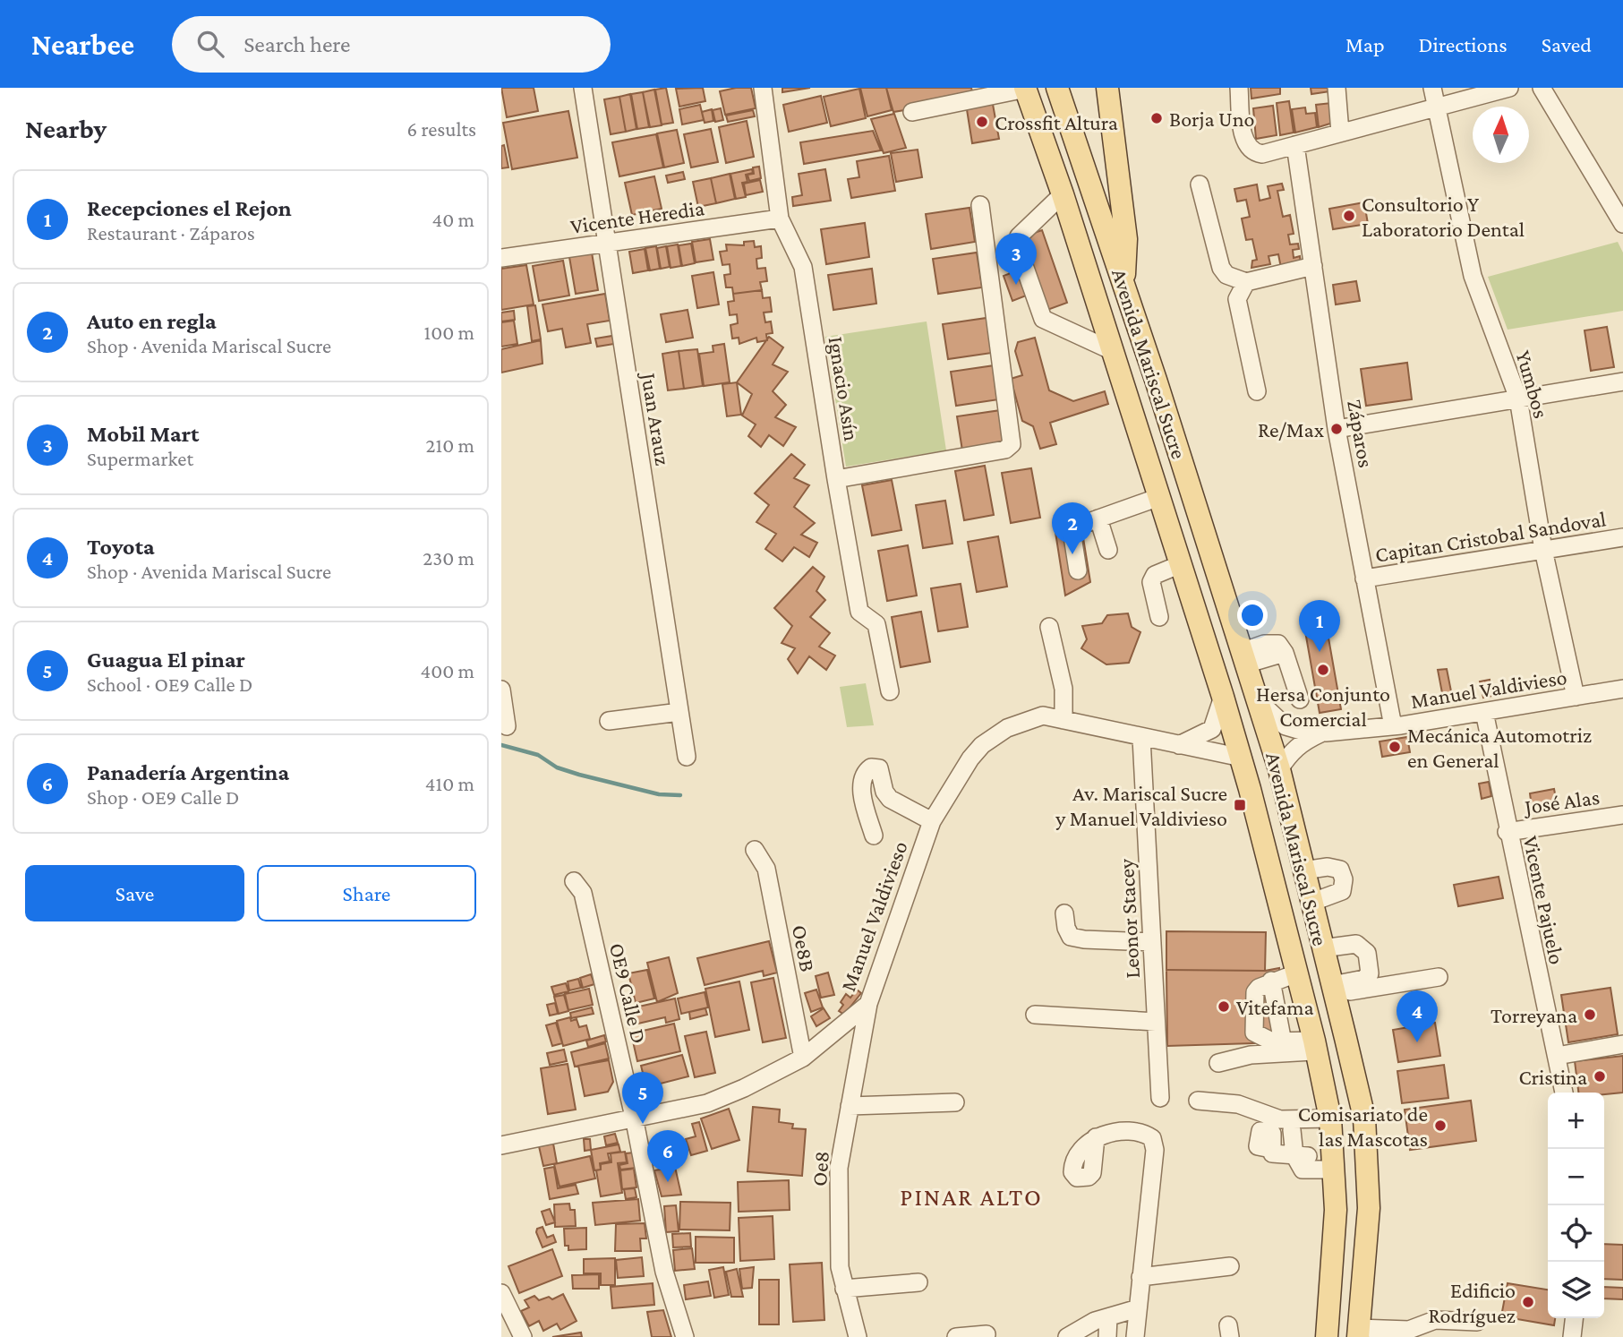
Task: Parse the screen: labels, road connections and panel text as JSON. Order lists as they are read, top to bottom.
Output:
{
  "streets": {
    "main road": ["Avenida Mariscal Sucre"],
    "street": [
      "Vicente Heredia",
      "Yumbos",
      "Ignacio Asín",
      "Juan Arauz",
      "Záparos",
      "Capitan Cristobal Sandoval",
      "Manuel Valdivieso",
      "José Alas",
      "Vicente Pajuelo",
      "Leonor Stacey",
      "Oe8B",
      "OE9 Calle D",
      "Oe8"
    ]
  },
  "crossings": [
    ["Vicente Heredia", "Ignacio Asín"],
    ["Vicente Heredia", "Juan Arauz"],
    ["Avenida Mariscal Sucre", "Manuel Valdivieso"],
    ["Yumbos", "Capitan Cristobal Sandoval"],
    ["Yumbos", "Manuel Valdivieso"],
    ["Záparos", "Capitan Cristobal Sandoval"],
    ["Záparos", "Manuel Valdivieso"],
    ["Manuel Valdivieso", "Vicente Pajuelo"],
    ["Manuel Valdivieso", "Leonor Stacey"],
    ["Manuel Valdivieso", "Oe8B"],
    ["Manuel Valdivieso", "OE9 Calle D"],
    ["Manuel Valdivieso", "Oe8"],
    ["José Alas", "Vicente Pajuelo"]
  ],
  "districts": ["PINAR ALTO"],
  "places": {
    "other": [
      "Borja Uno",
      "Crossfit Altura",
      "Consultorio Y Laboratorio Dental",
      "Re/Max",
      "Hersa Conjunto Comercial",
      "Mecánica Automotriz en General",
      "Vitefama",
      "Torreyana",
      "Cristina",
      "Comisariato de las Mascotas",
      "Edificio Rodríguez"
    ],
    "transit": ["Av. Mariscal Sucre y Manuel Valdivieso"]
  },
  "north": "top",
  "page": {
    "header": "Nearbee",
    "search": "Search here",
    "nav": ["Map", "Directions", "Saved"],
    "heading": ["Nearby", "6 results"],
    "list": [
      {
        "mark": "1",
        "name": "Recepciones el Rejon",
        "note": "Restaurant · Záparos",
        "value": "40 m"
      },
      {
        "mark": "2",
        "name": "Auto en regla",
        "note": "Shop · Avenida Mariscal Sucre",
        "value": "100 m"
      },
      {
        "mark": "3",
        "name": "Mobil Mart",
        "note": "Supermarket",
        "value": "210 m"
      },
      {
        "mark": "4",
        "name": "Toyota",
        "note": "Shop · Avenida Mariscal Sucre",
        "value": "230 m"
      },
      {
        "mark": "5",
        "name": "Guagua El pinar",
        "note": "School · OE9 Calle D",
        "value": "400 m"
      },
      {
        "mark": "6",
        "name": "Panadería Argentina",
        "note": "Shop · OE9 Calle D",
        "value": "410 m"
      }
    ],
    "pins": [
      "3",
      "2",
      "1",
      "4",
      "5",
      "6"
    ],
    "buttons": ["Save", "Share"],
    "map_buttons": ["+", "−"]
  }
}
